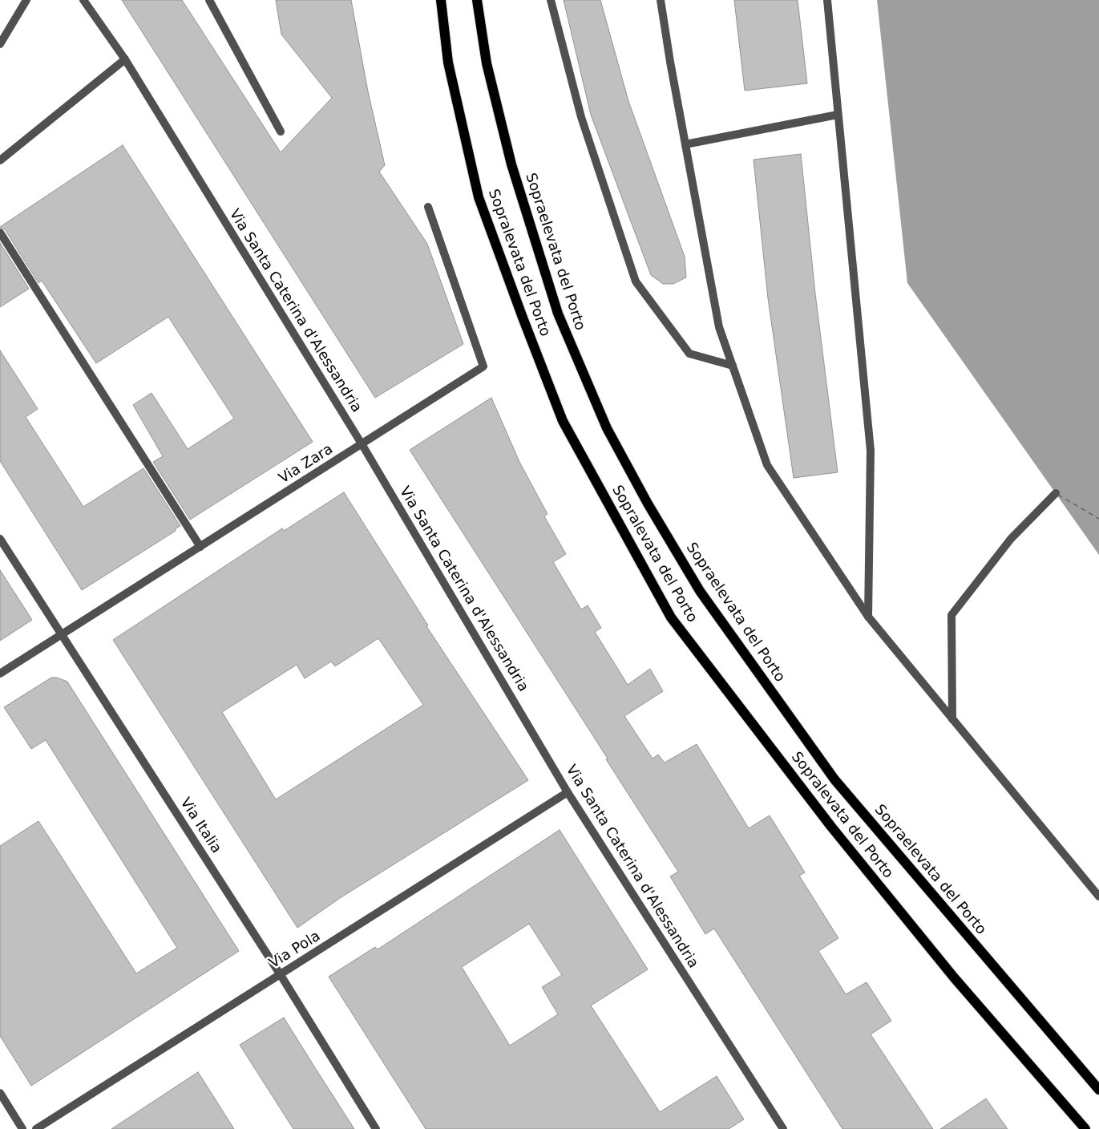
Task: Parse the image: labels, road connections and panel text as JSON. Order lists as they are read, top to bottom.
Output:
{
  "streets": {
    "main road": ["Sopraelevata del Porto", "Sopralevata del Porto"],
    "street": [
      "Via Santa Caterina d'Alessandria",
      "Via Zara",
      "Via Italia",
      "Via Pola"
    ]
  },
  "crossings": [
    ["Via Santa Caterina d'Alessandria", "Via Zara"],
    ["Via Santa Caterina d'Alessandria", "Via Pola"],
    ["Via Zara", "Via Italia"],
    ["Via Italia", "Via Pola"]
  ]
}
